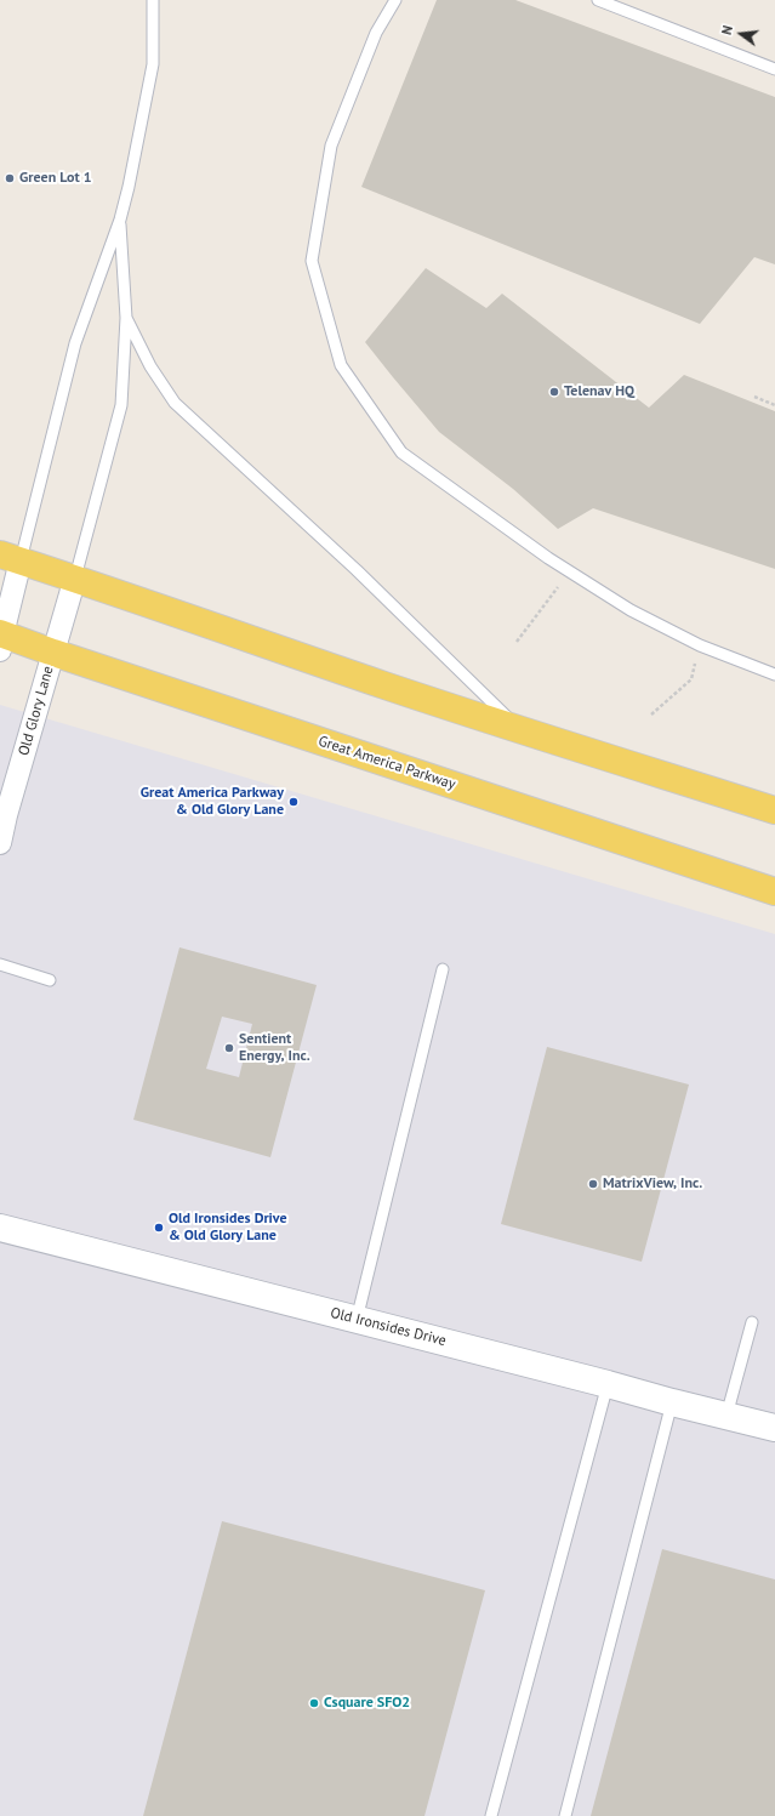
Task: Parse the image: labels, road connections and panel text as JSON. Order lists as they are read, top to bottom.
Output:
{
  "streets": {
    "main road": ["Great America Parkway"],
    "street": ["Old Glory Lane", "Old Ironsides Drive"]
  },
  "crossings": [
    ["Old Glory Lane", "Great America Parkway"]
  ],
  "places": [
    "Green Lot 1",
    "Telenav HQ",
    "Great America Parkway & Old Glory Lane",
    "Sentient Energy, Inc.",
    "MatrixView, Inc.",
    "Old Ironsides Drive & Old Glory Lane",
    "Csquare SFO2"
  ],
  "north": "left"
}
